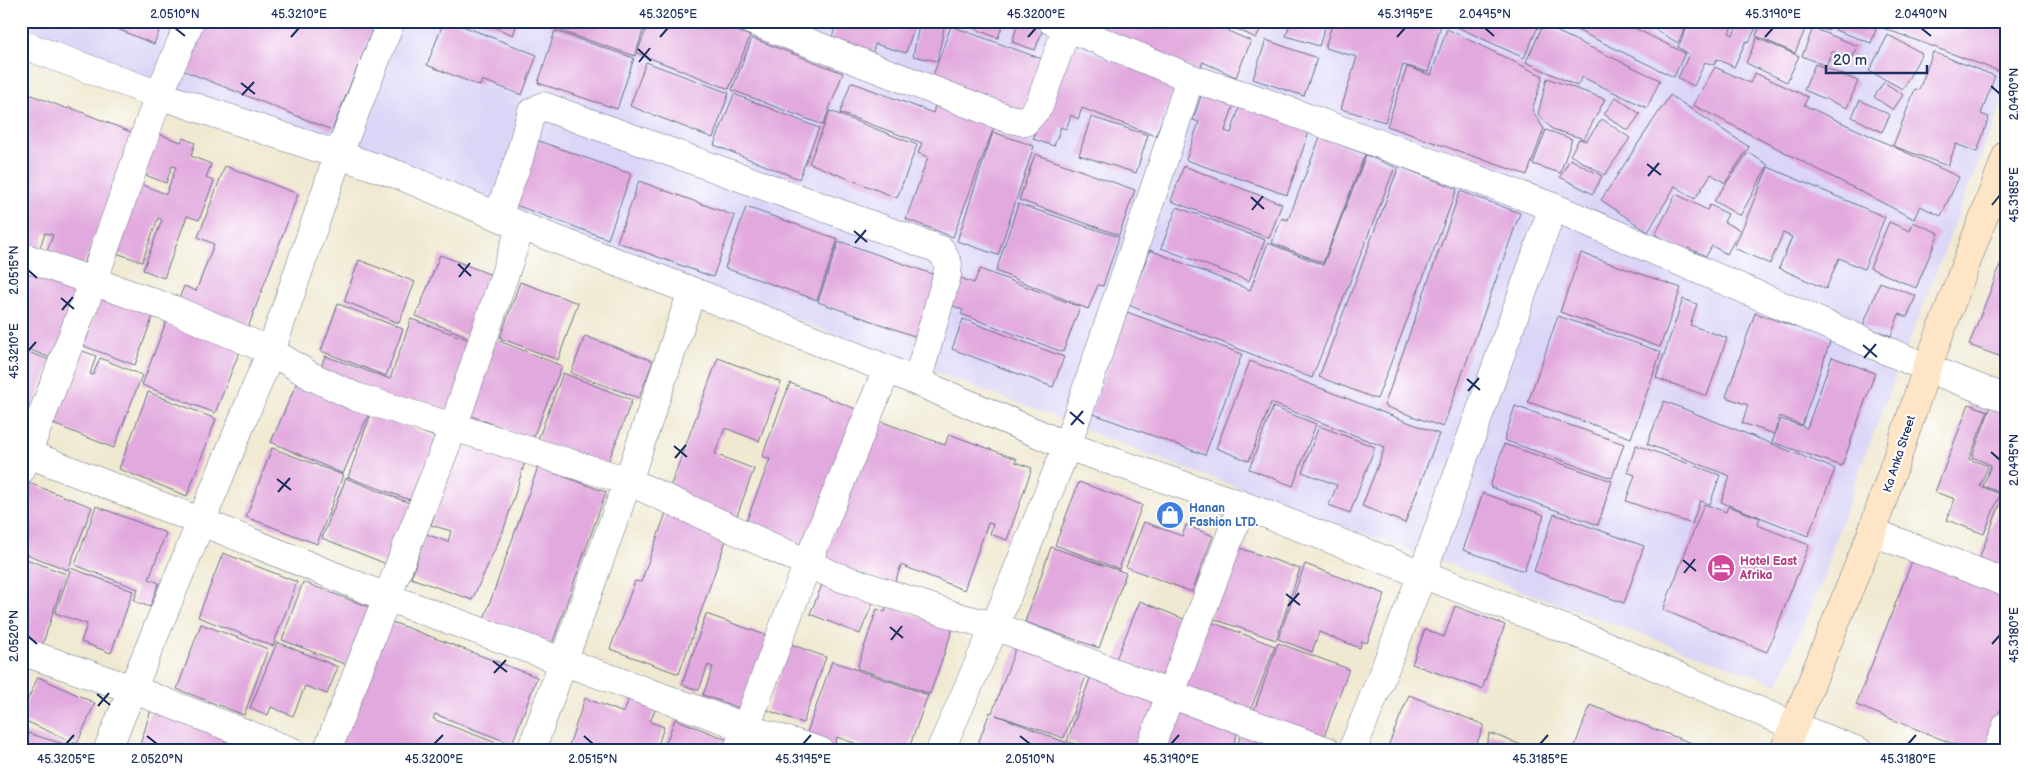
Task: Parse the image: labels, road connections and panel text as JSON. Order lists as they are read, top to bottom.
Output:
{
  "streets": {
    "street": ["Ka Anka Street"]
  },
  "places": {
    "shop": ["Hanan Fashion LTD."],
    "hotel": ["Hotel East Afrika"]
  },
  "scale_bar": "20 m",
  "coordinates": [
    "2.0510°N",
    "45.3210°E",
    "45.3205°E",
    "45.3200°E",
    "45.3195°E",
    "2.0495°N",
    "45.3190°E",
    "2.0490°N",
    "45.3185°E",
    "2.0515°N",
    "45.3180°E",
    "2.0520°N"
  ]
}
